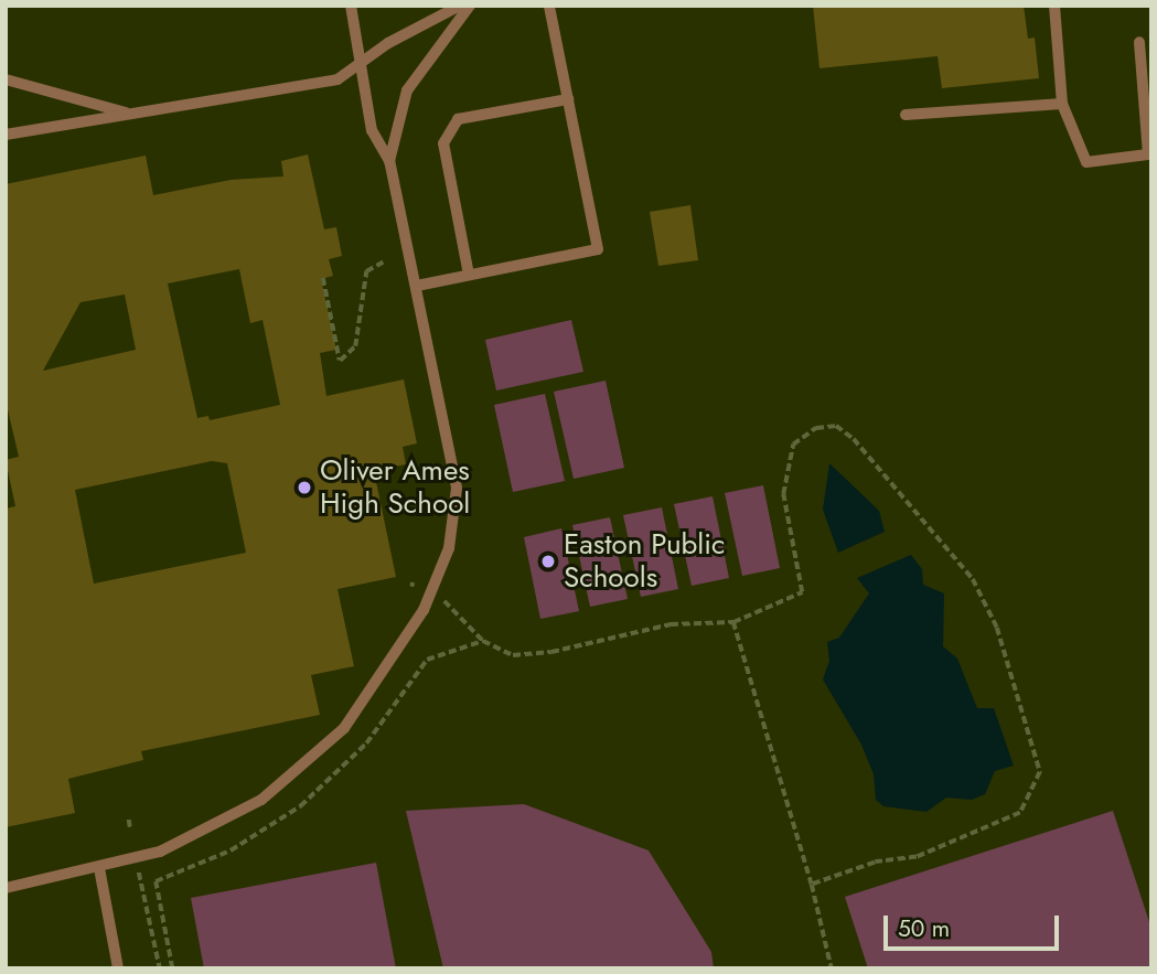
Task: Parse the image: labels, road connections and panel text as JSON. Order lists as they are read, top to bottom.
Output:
{
  "places": ["Oliver Ames High School", "Easton Public Schools"],
  "scale_bar": "50 m"
}
